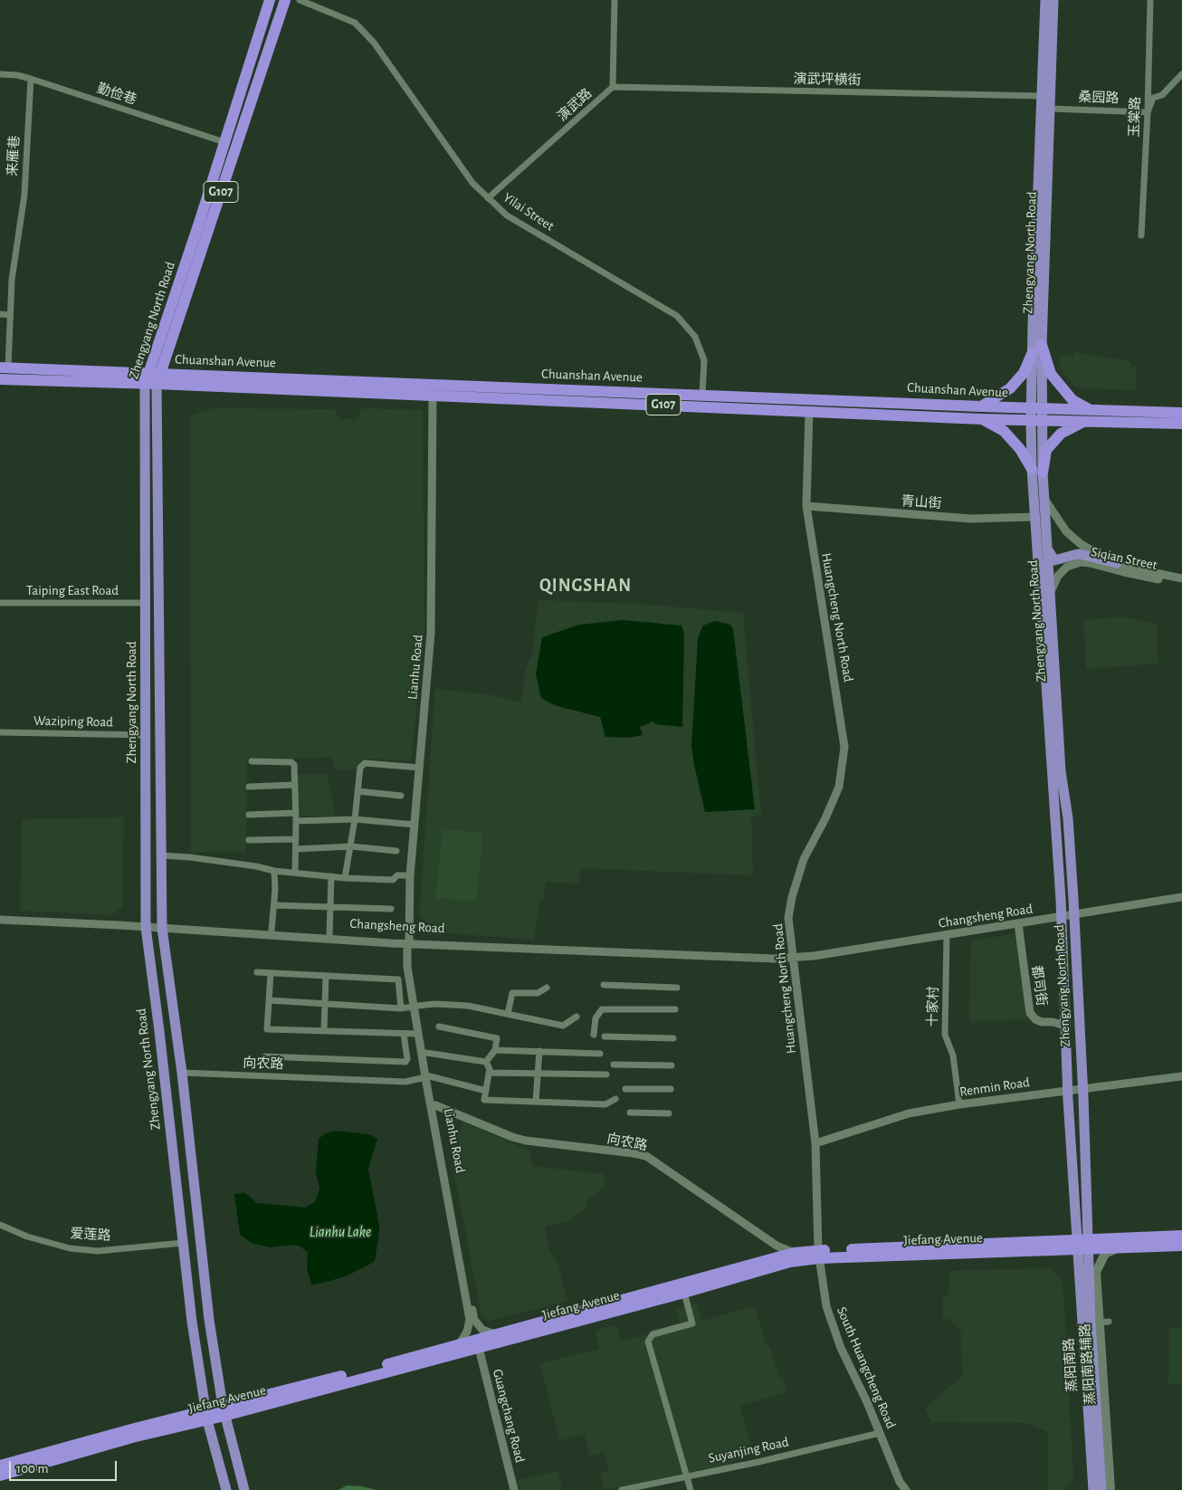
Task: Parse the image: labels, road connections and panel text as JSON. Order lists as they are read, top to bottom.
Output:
{
  "streets": {
    "highway": [
      "G107",
      "Zhengyang North Road",
      "Chuanshan Avenue",
      "Jiefang Avenue"
    ],
    "main road": ["蒸阳南路辅路", "蒸阳南路"],
    "street": [
      "演武坪横街",
      "勤俭巷",
      "桑园路",
      "演武路",
      "玉棠路",
      "来雁巷",
      "Yilai Street",
      "青山街",
      "Siqian Street",
      "Taiping East Road",
      "Huangcheng North Road",
      "Lianhu Road",
      "Waziping Road",
      "Changsheng Road",
      "都司街",
      "十家村",
      "向农路",
      "Renmin Road",
      "爱莲路",
      "South Huangcheng Road",
      "Guangchang Road",
      "Suyanjing Road"
    ]
  },
  "crossings": [
    ["演武坪横街", "演武路"],
    ["演武坪横街", "Zhengyang North Road"],
    ["勤俭巷", "来雁巷"],
    ["勤俭巷", "Zhengyang North Road"],
    ["桑园路", "玉棠路"],
    ["桑园路", "Zhengyang North Road"],
    ["演武路", "Yilai Street"],
    ["来雁巷", "Chuanshan Avenue"],
    ["Yilai Street", "Chuanshan Avenue"],
    ["Zhengyang North Road", "Chuanshan Avenue"],
    ["Zhengyang North Road", "青山街"],
    ["Zhengyang North Road", "Siqian Street"],
    ["Zhengyang North Road", "Taiping East Road"],
    ["Zhengyang North Road", "Waziping Road"],
    ["Zhengyang North Road", "Changsheng Road"],
    ["Zhengyang North Road", "都司街"],
    ["Zhengyang North Road", "向农路"],
    ["Zhengyang North Road", "Renmin Road"],
    ["Zhengyang North Road", "爱莲路"],
    ["Zhengyang North Road", "Jiefang Avenue"],
    ["Zhengyang North Road", "蒸阳南路辅路"],
    ["Zhengyang North Road", "蒸阳南路"],
    ["Chuanshan Avenue", "Huangcheng North Road"],
    ["Chuanshan Avenue", "Lianhu Road"],
    ["青山街", "Huangcheng North Road"],
    ["Huangcheng North Road", "Changsheng Road"],
    ["Huangcheng North Road", "Renmin Road"],
    ["Huangcheng North Road", "Jiefang Avenue"],
    ["Huangcheng North Road", "South Huangcheng Road"],
    ["Lianhu Road", "Changsheng Road"],
    ["Lianhu Road", "向农路"],
    ["Lianhu Road", "Jiefang Avenue"],
    ["Changsheng Road", "都司街"],
    ["Changsheng Road", "十家村"],
    ["十家村", "Renmin Road"],
    ["向农路", "Jiefang Avenue"],
    ["Jiefang Avenue", "蒸阳南路辅路"],
    ["Jiefang Avenue", "蒸阳南路"],
    ["Jiefang Avenue", "South Huangcheng Road"],
    ["Jiefang Avenue", "Guangchang Road"],
    ["South Huangcheng Road", "Suyanjing Road"]
  ],
  "districts": ["QINGSHAN"],
  "water": ["Lianhu Lake"],
  "scale_bar": "100 m"
}
